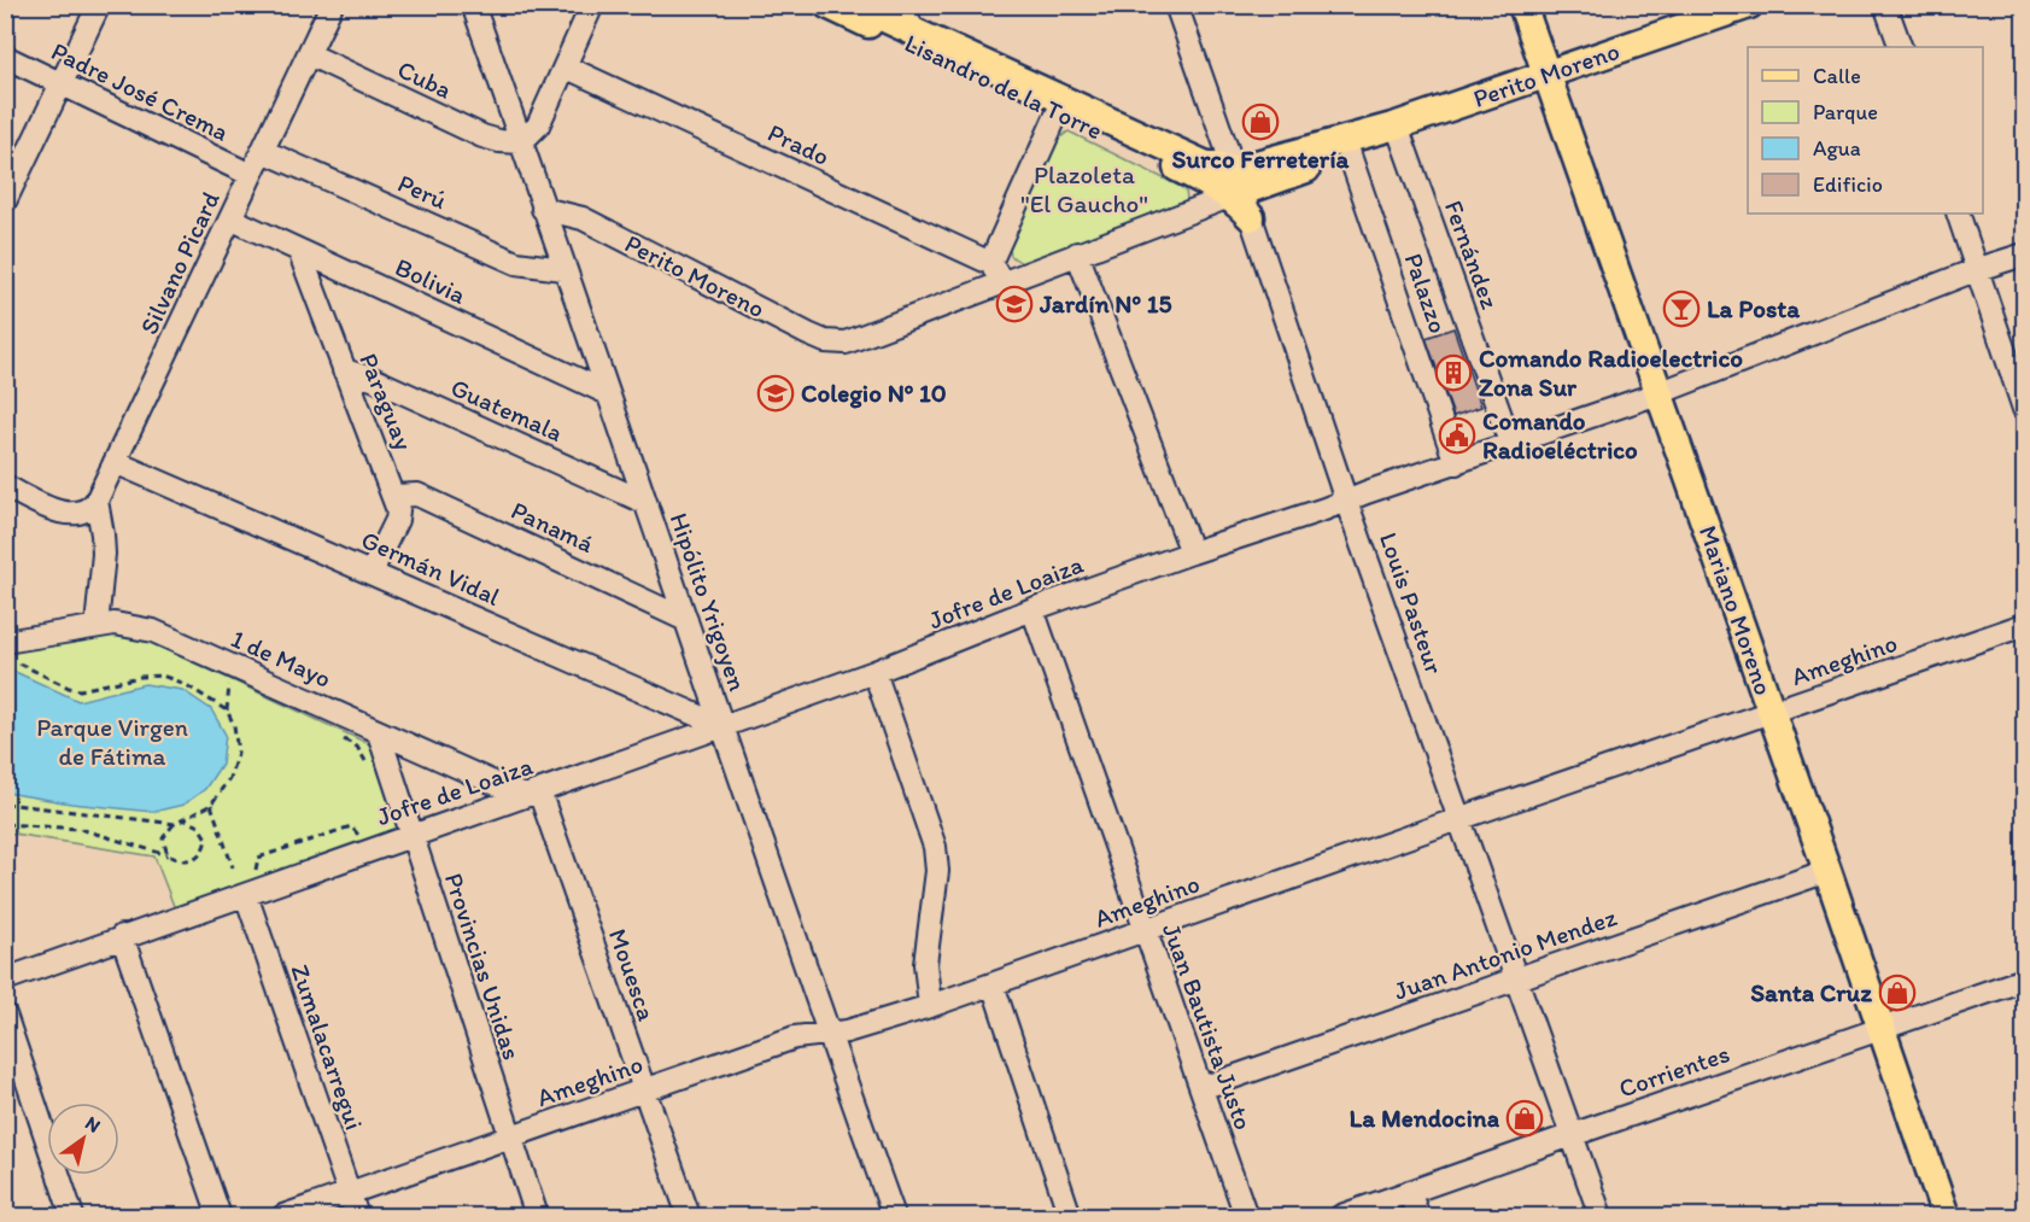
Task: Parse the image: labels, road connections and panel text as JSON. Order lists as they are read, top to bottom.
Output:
{
  "streets": {
    "main road": ["Perito Moreno", "Lisandro de la Torre", "Mariano Moreno"],
    "street": [
      "Cuba",
      "Padre José Crema",
      "Prado",
      "Perú",
      "Fernández",
      "Silvano Picard",
      "Bolivia",
      "Palazzo",
      "Paraguay",
      "Guatemala",
      "Panamá",
      "Germán Vidal",
      "Jofre de Loaiza",
      "Hipólito Yrigoyen",
      "Louis Pasteur",
      "1 de Mayo",
      "Ameghino",
      "Juan Antonio Mendez",
      "Provincias Unidas",
      "Mouesca",
      "Juan Bautista Justo",
      "Zumalacarregui",
      "Corrientes"
    ]
  },
  "crossings": [
    ["Perito Moreno", "Lisandro de la Torre"],
    ["Perito Moreno", "Fernández"],
    ["Perito Moreno", "Palazzo"],
    ["Perito Moreno", "Hipólito Yrigoyen"],
    ["Perito Moreno", "Louis Pasteur"],
    ["Perito Moreno", "Mariano Moreno"],
    ["Cuba", "Silvano Picard"],
    ["Cuba", "Hipólito Yrigoyen"],
    ["Lisandro de la Torre", "Louis Pasteur"],
    ["Padre José Crema", "Silvano Picard"],
    ["Perú", "Silvano Picard"],
    ["Perú", "Hipólito Yrigoyen"],
    ["Fernández", "Jofre de Loaiza"],
    ["Silvano Picard", "Bolivia"],
    ["Silvano Picard", "Germán Vidal"],
    ["Bolivia", "Paraguay"],
    ["Bolivia", "Hipólito Yrigoyen"],
    ["Palazzo", "Jofre de Loaiza"],
    ["Paraguay", "Guatemala"],
    ["Paraguay", "Panamá"],
    ["Paraguay", "Germán Vidal"],
    ["Guatemala", "Hipólito Yrigoyen"],
    ["Panamá", "Hipólito Yrigoyen"],
    ["Germán Vidal", "Jofre de Loaiza"],
    ["Germán Vidal", "Hipólito Yrigoyen"],
    ["Jofre de Loaiza", "Hipólito Yrigoyen"],
    ["Jofre de Loaiza", "Louis Pasteur"],
    ["Jofre de Loaiza", "Mariano Moreno"],
    ["Jofre de Loaiza", "1 de Mayo"],
    ["Jofre de Loaiza", "Provincias Unidas"],
    ["Jofre de Loaiza", "Mouesca"],
    ["Jofre de Loaiza", "Juan Bautista Justo"],
    ["Jofre de Loaiza", "Zumalacarregui"],
    ["Hipólito Yrigoyen", "Ameghino"],
    ["Louis Pasteur", "Ameghino"],
    ["Louis Pasteur", "Juan Antonio Mendez"],
    ["Louis Pasteur", "Corrientes"],
    ["Mariano Moreno", "Ameghino"],
    ["Mariano Moreno", "Juan Antonio Mendez"],
    ["Mariano Moreno", "Corrientes"],
    ["1 de Mayo", "Provincias Unidas"],
    ["1 de Mayo", "Mouesca"],
    ["Ameghino", "Provincias Unidas"],
    ["Ameghino", "Mouesca"],
    ["Ameghino", "Juan Bautista Justo"],
    ["Ameghino", "Zumalacarregui"],
    ["Juan Antonio Mendez", "Juan Bautista Justo"]
  ],
  "parks": ["Plazoleta \"El Gaucho\"", "Parque Virgen de Fátima"],
  "places": {
    "shop": ["Surco Ferretería", "Santa Cruz", "La Mendocina"],
    "school or university": ["Jardín Nº 15", "Colegio Nº 10"],
    "bar": ["La Posta"],
    "building": ["Comando Radioelectrico Zona Sur"],
    "public building": ["Comando Radioeléctrico"]
  },
  "legend": [
    "Calle",
    "Parque",
    "Agua",
    "Edificio"
  ],
  "north": "top right"
}
